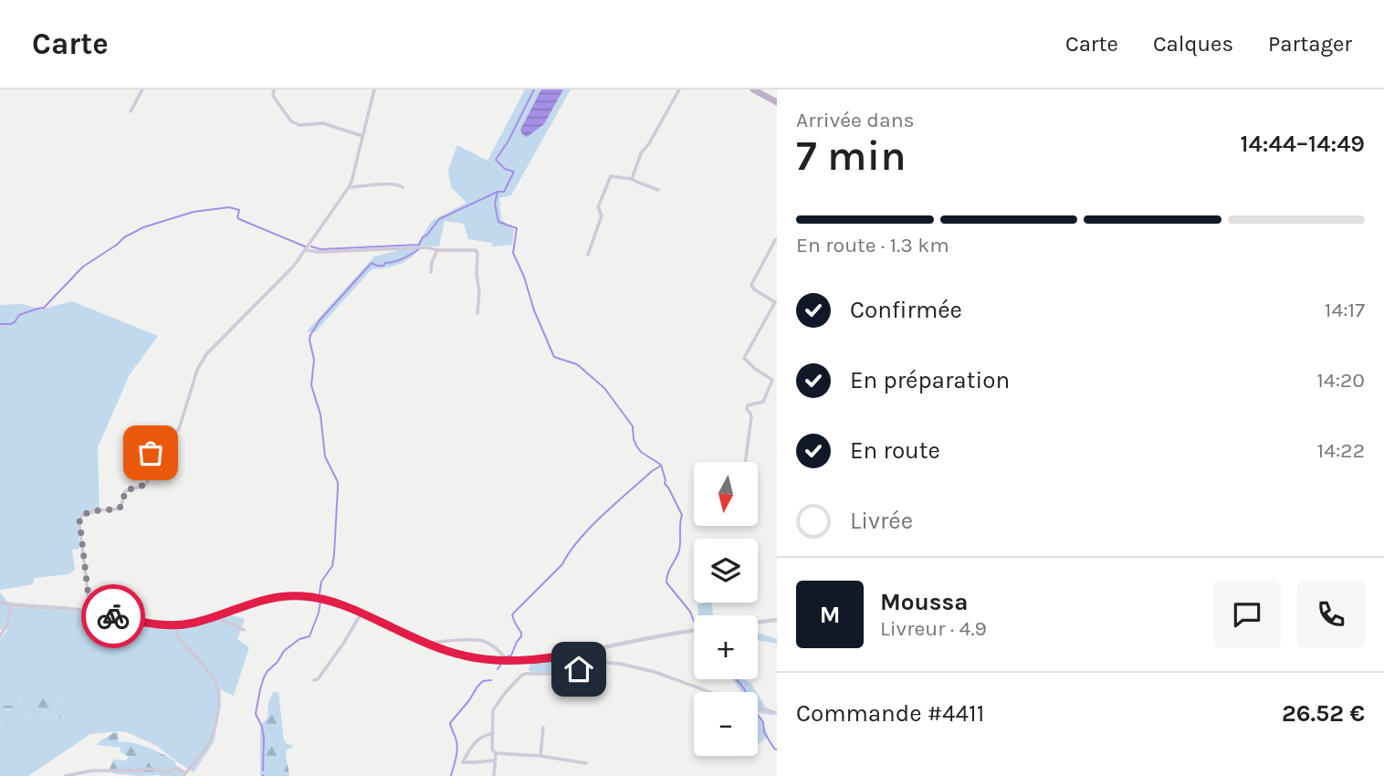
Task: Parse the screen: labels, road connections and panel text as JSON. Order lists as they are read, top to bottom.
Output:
{
  "north": "bottom",
  "page": {
    "header": "Carte",
    "nav": ["Carte", "Calques", "Partager"],
    "heading": ["7 min", "Arrivée dans", "14:44–14:49"],
    "panel": [
      "Moussa",
      "Livreur · 4.9",
      "Commande #4411",
      "26.52 €"
    ],
    "bar": "En route · 1.3 km",
    "list": [
      ["Confirmée", "14:17"],
      ["En préparation", "14:20"],
      ["En route", "14:22"],
      "Livrée"
    ],
    "map_buttons": ["+", "−"],
    "round": "M"
  }
}
